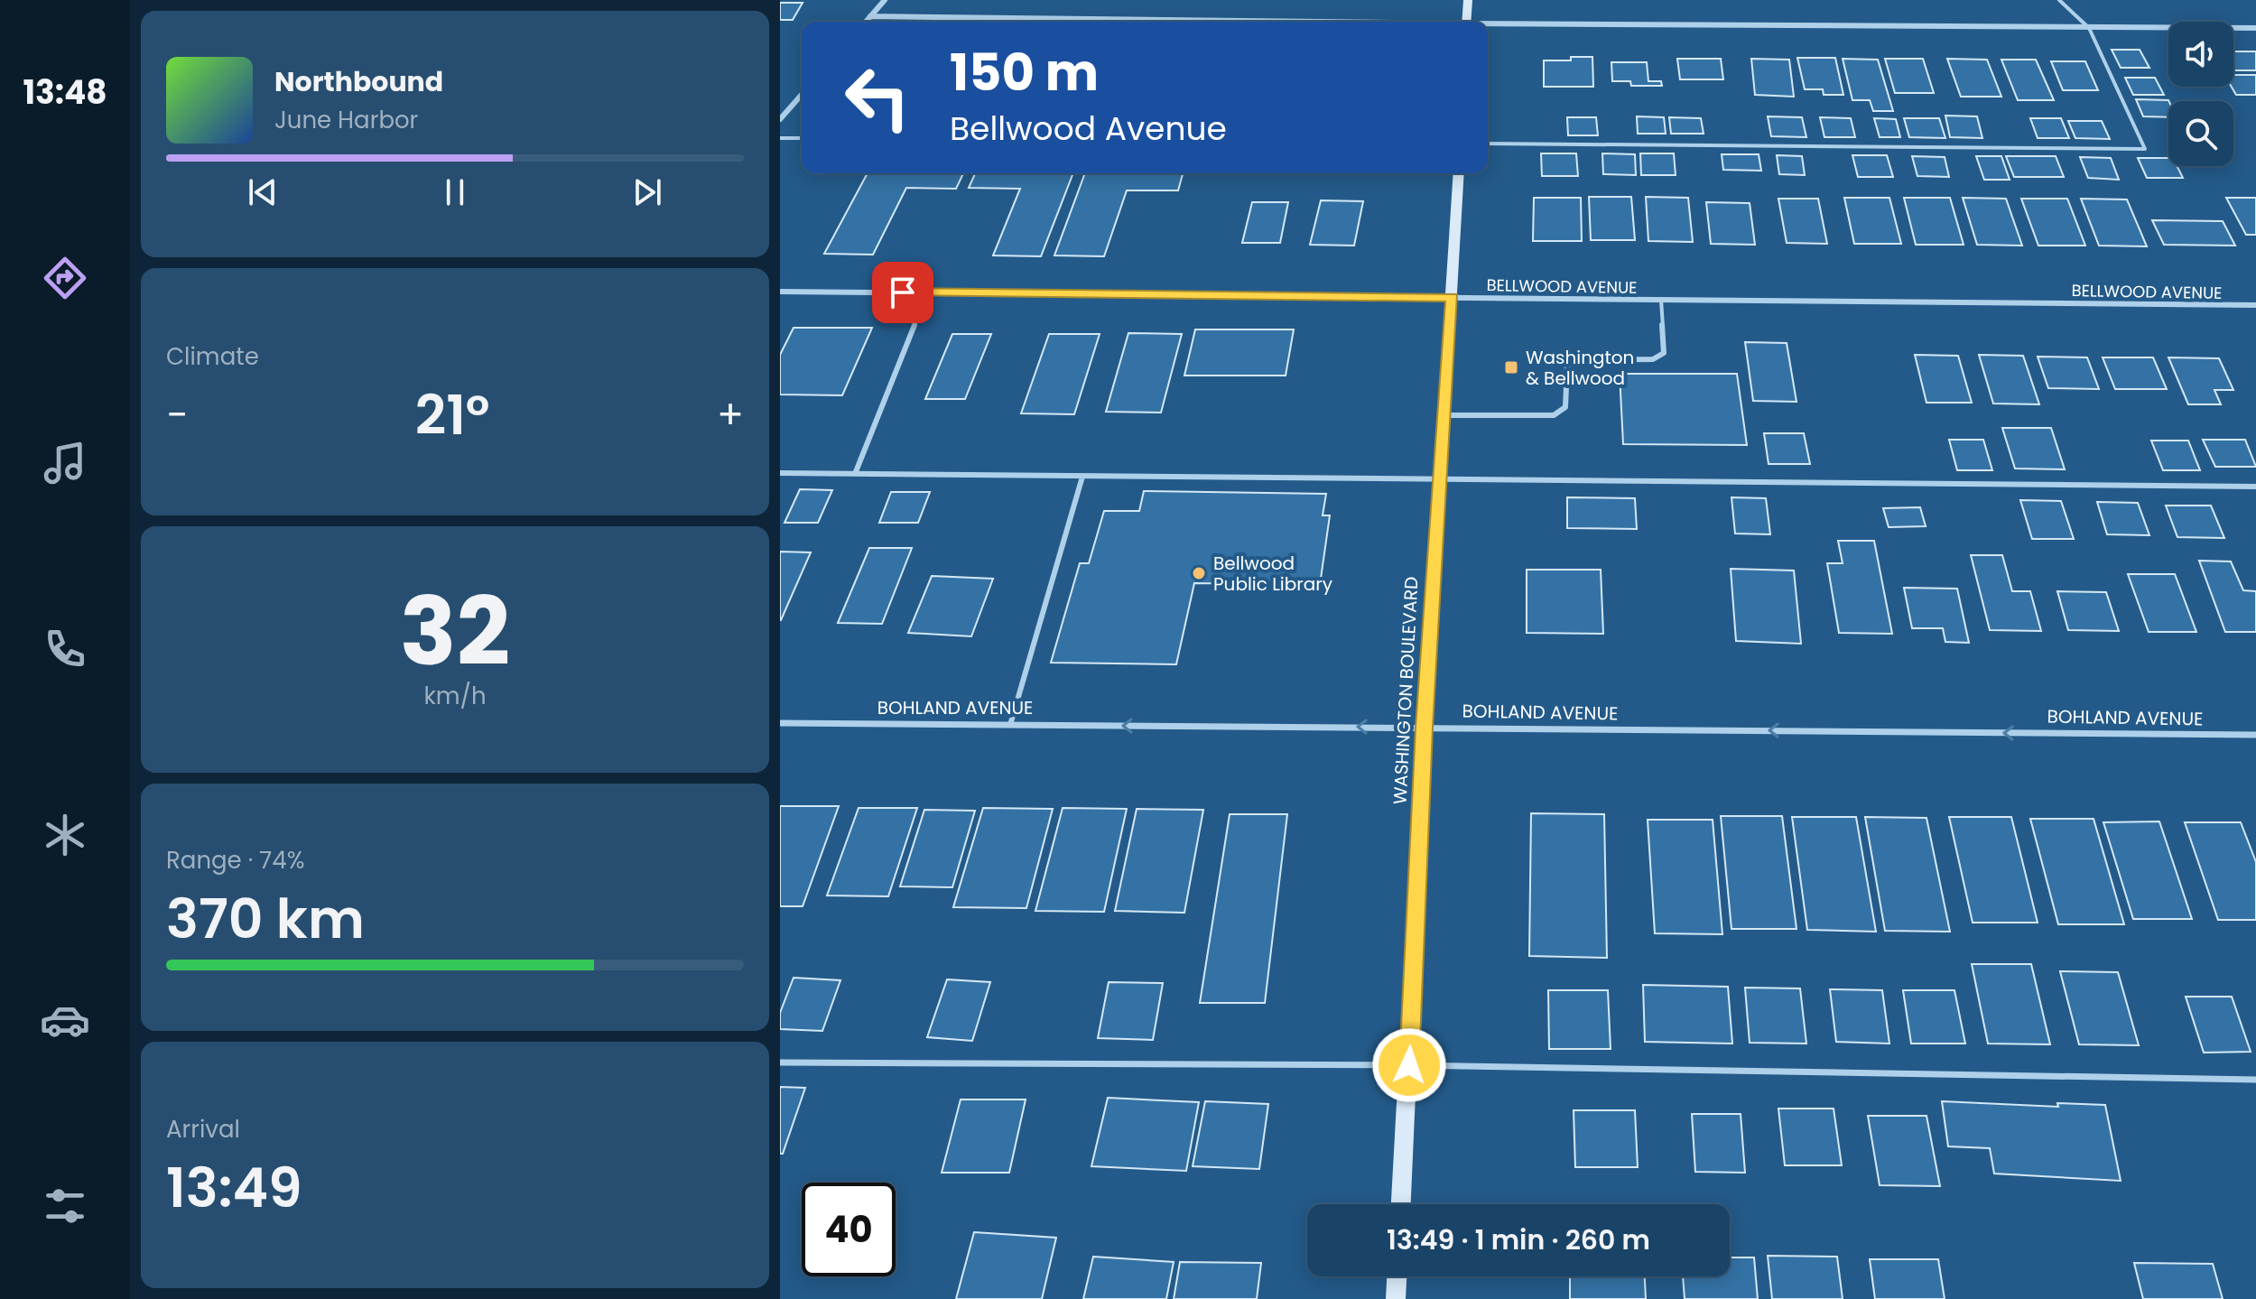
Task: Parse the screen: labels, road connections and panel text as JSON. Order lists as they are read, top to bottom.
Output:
{
  "streets": {
    "street": ["BELLWOOD AVENUE", "WASHINGTON BOULEVARD", "BOHLAND AVENUE"]
  },
  "crossings": [
    ["BELLWOOD AVENUE", "WASHINGTON BOULEVARD"],
    ["WASHINGTON BOULEVARD", "BOHLAND AVENUE"]
  ],
  "one_way": ["BOHLAND AVENUE"],
  "places": {
    "transit": ["Washington & Bellwood"],
    "other": ["Bellwood Public Library"]
  },
  "page": {
    "tabs": "13:48",
    "turn": ["150 m", "Bellwood Avenue"],
    "song": ["Northbound", "June Harbor"],
    "tile": [
      "Climate",
      ["32", "km/h"],
      ["Range · 74%", "370 km"],
      ["Arrival", "13:49"]
    ],
    "heat": ["−", "21°", "+"],
    "limit": "40",
    "trip": "13:49 · 1 min · 260 m"
  }
}
